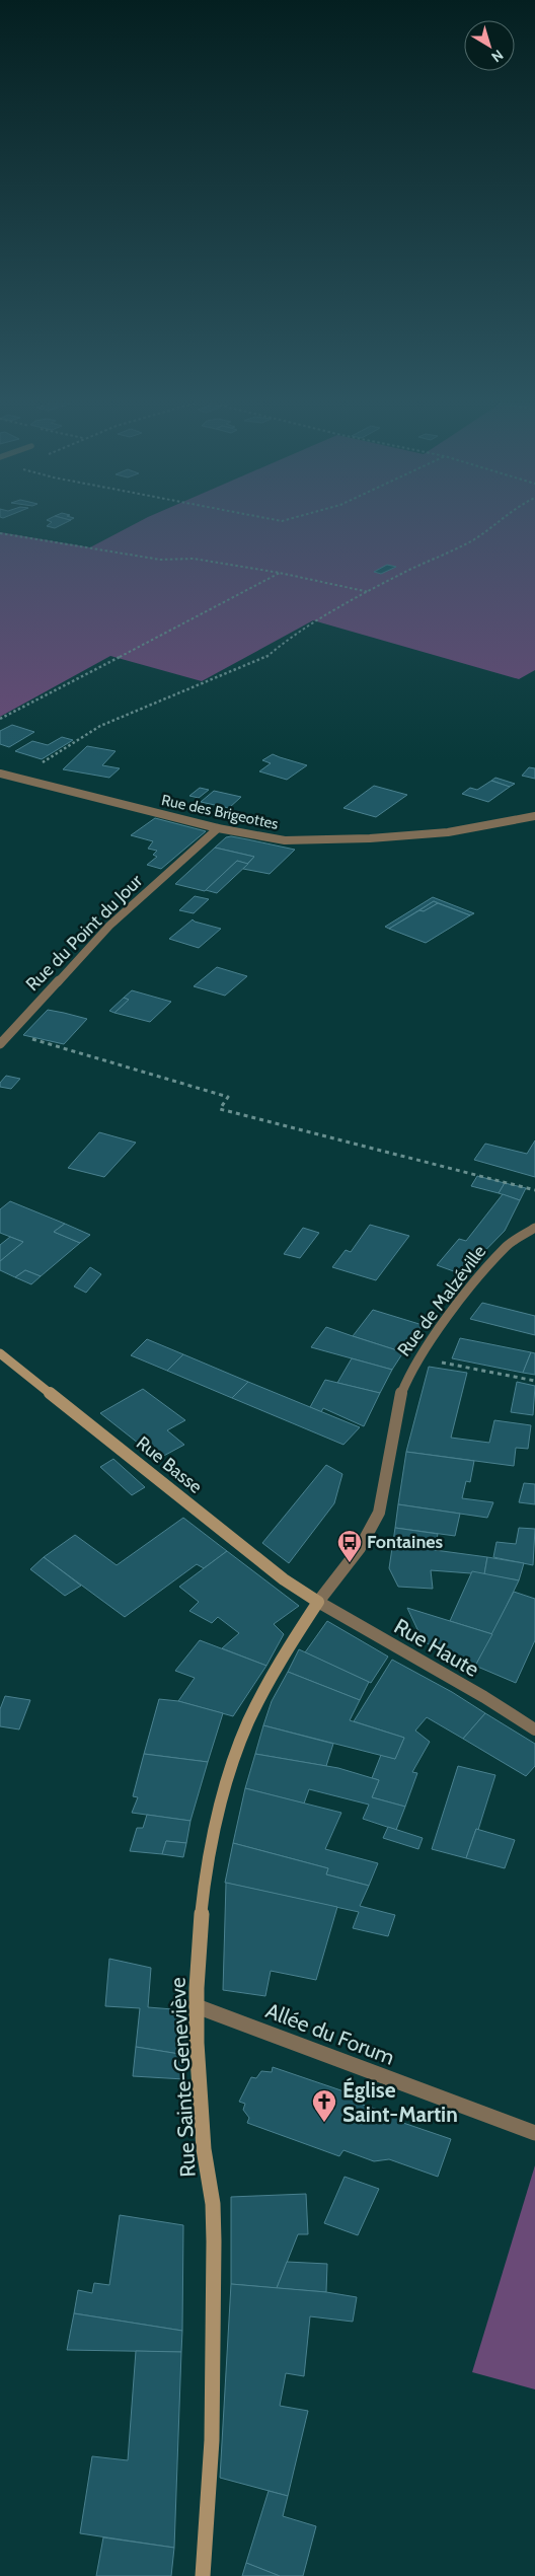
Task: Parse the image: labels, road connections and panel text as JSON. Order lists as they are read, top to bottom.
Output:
{
  "streets": {
    "street": [
      "Rue des Brigeottes",
      "Rue du Point du Jour",
      "Rue de Malzéville",
      "Rue Basse",
      "Rue Haute",
      "Allée du Forum",
      "Rue Sainte-Geneviève"
    ]
  },
  "crossings": [
    ["Rue des Brigeottes", "Rue du Point du Jour"],
    ["Rue de Malzéville", "Rue Basse"],
    ["Rue de Malzéville", "Rue Haute"],
    ["Rue de Malzéville", "Rue Sainte-Geneviève"],
    ["Rue Basse", "Rue Haute"],
    ["Rue Basse", "Rue Sainte-Geneviève"],
    ["Rue Haute", "Rue Sainte-Geneviève"],
    ["Allée du Forum", "Rue Sainte-Geneviève"]
  ],
  "places": {
    "bus stop": ["Fontaines"],
    "church": ["Église Saint-Martin"]
  },
  "north": "bottom right"
}
